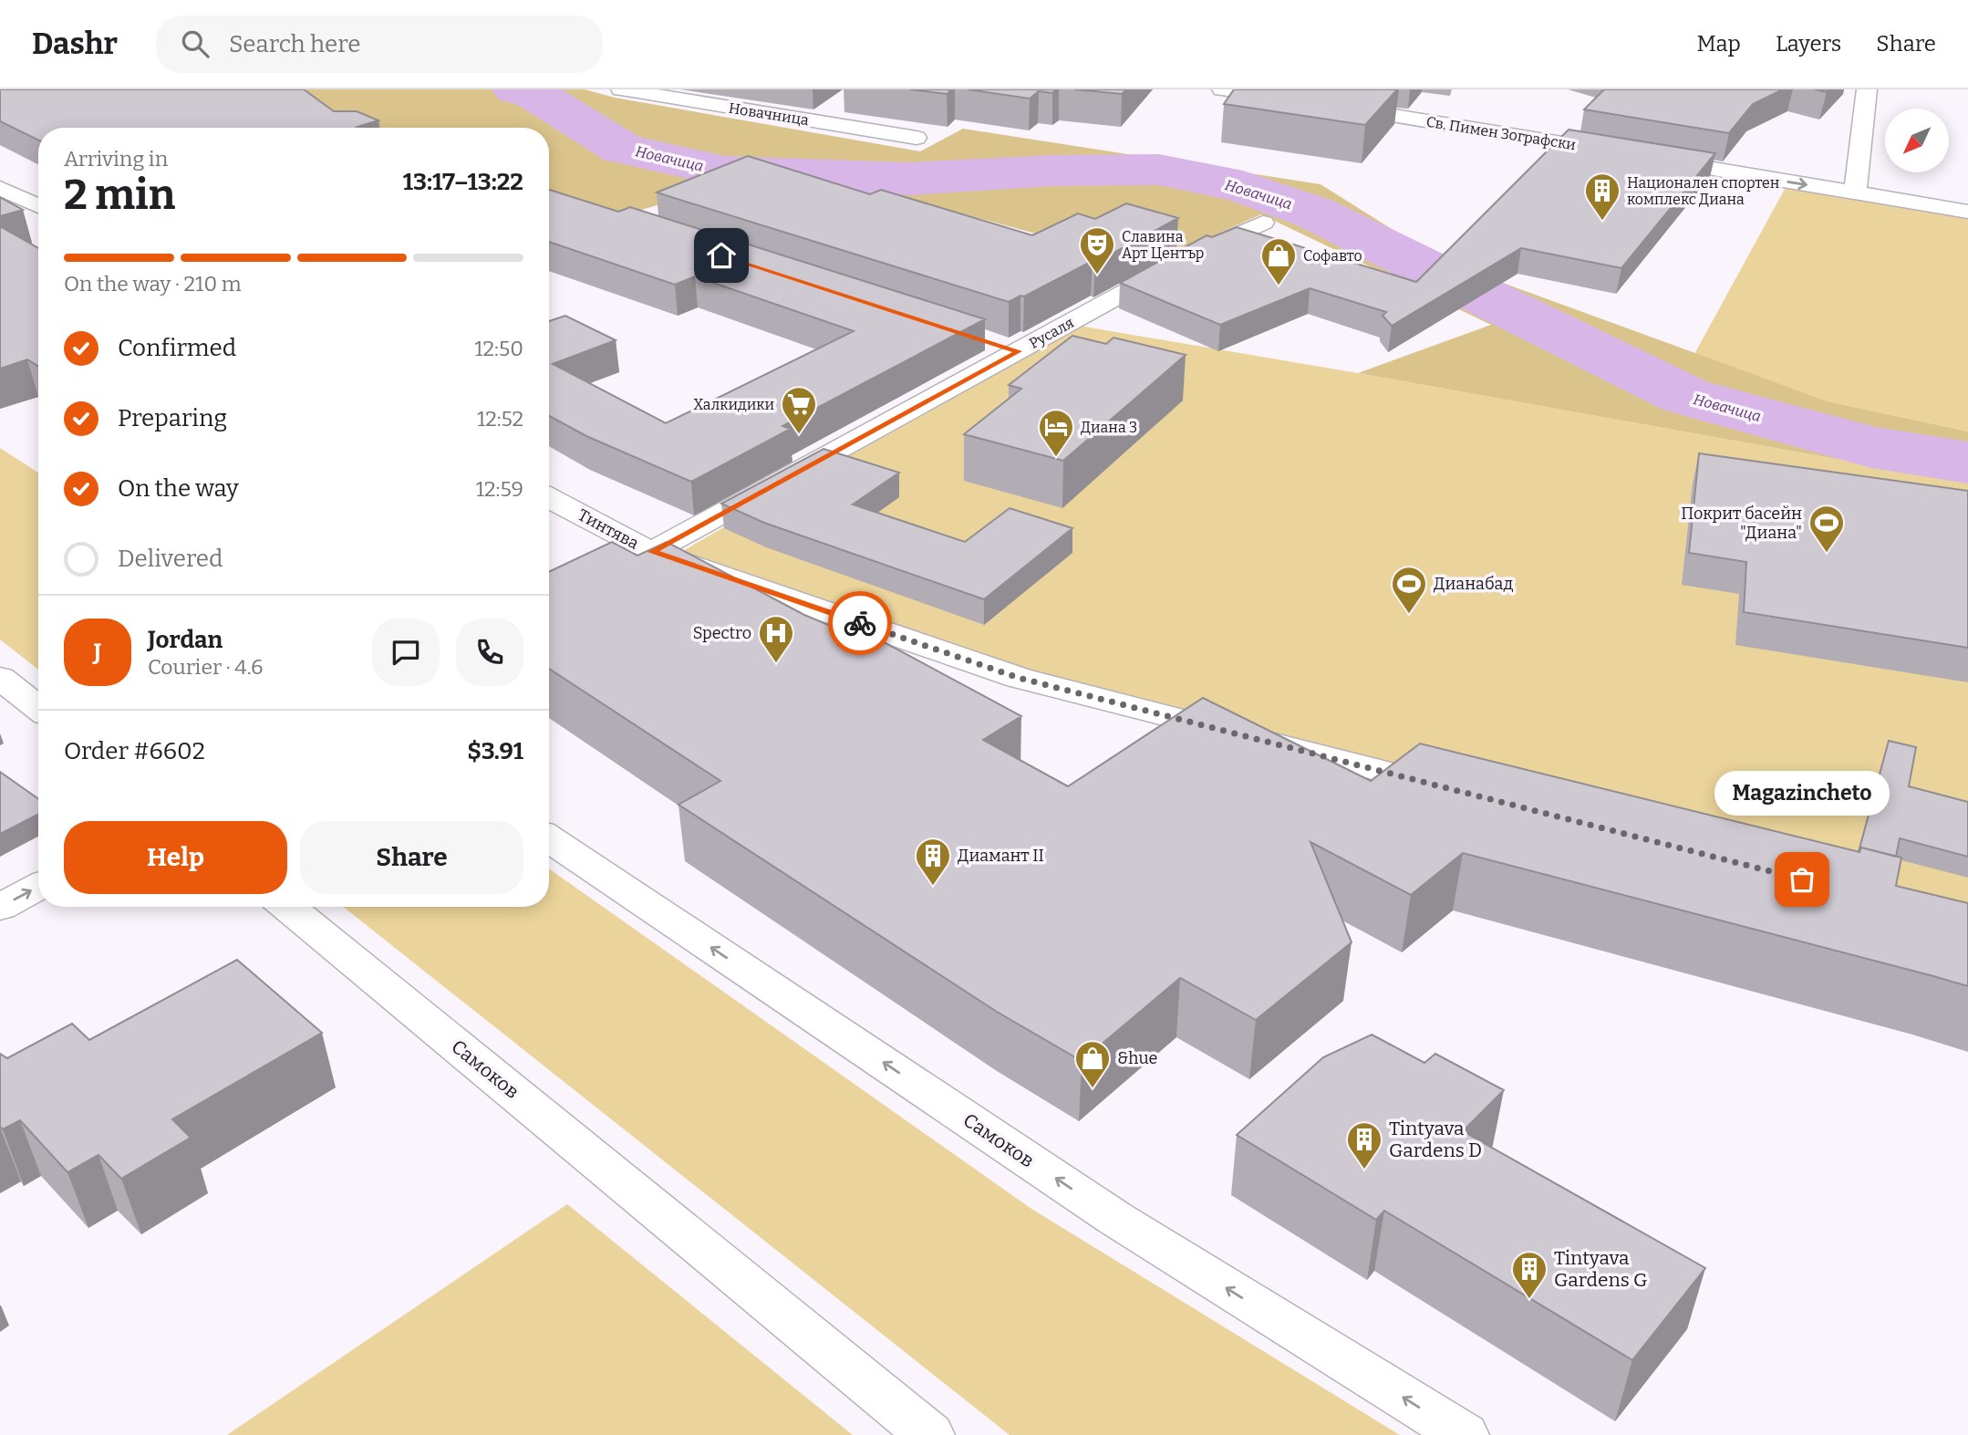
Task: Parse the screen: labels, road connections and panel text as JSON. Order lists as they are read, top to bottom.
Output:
{
  "streets": {
    "street": [
      "Новачница",
      "Св. Пимен Зографски",
      "Русаля",
      "Тинтява",
      "Самоков"
    ]
  },
  "crossings": [
    ["Русаля", "Тинтява"]
  ],
  "water": ["Новачица"],
  "places": {
    "building": [
      "Национален спортен комплекс Диана",
      "Диамант II",
      "Tintyava Gardens D",
      "Tintyava Gardens G"
    ],
    "theatre": ["Славина Арт Център"],
    "shop": ["Софавто", "&hue"],
    "supermarket": ["Халкидики"],
    "hotel": ["Диана 3"],
    "sports": ["Покрит басейн \"Диана\"", "Дианабад"],
    "hospital": ["Spectro"],
    "other": ["Magazincheto"]
  },
  "north": "bottom left",
  "page": {
    "header": "Dashr",
    "search": "Search here",
    "nav": ["Map", "Layers", "Share"],
    "heading": ["2 min", "Arriving in", "13:17–13:22"],
    "panel": [
      "Jordan",
      "Courier · 4.6",
      "Order #6602",
      "$3.91"
    ],
    "bar": "On the way · 210 m",
    "list": [
      ["Confirmed", "12:50"],
      ["Preparing", "12:52"],
      ["On the way", "12:59"],
      "Delivered"
    ],
    "round": "J",
    "bubble": "Magazincheto",
    "buttons": ["Help", "Share"]
  }
}
